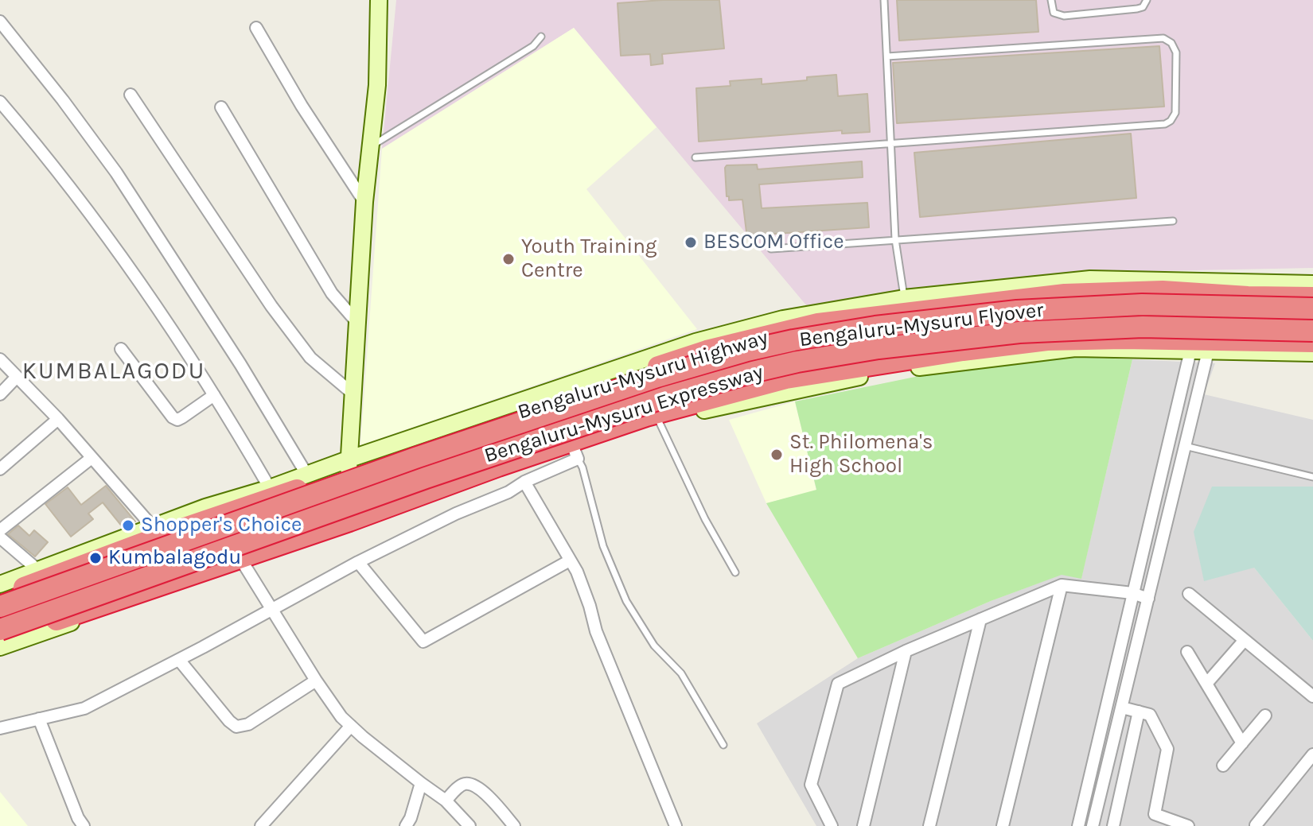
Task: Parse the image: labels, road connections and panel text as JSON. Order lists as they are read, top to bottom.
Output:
{
  "streets": {
    "highway": ["Bengaluru-Mysuru Flyover", "Bengaluru-Mysuru Highway", "Bengaluru-Mysuru Expressway"]
  },
  "districts": ["KUMBALAGODU"],
  "places": [
    "BESCOM Office",
    "Youth Training Centre",
    "St. Philomena's High School",
    "Shopper's Choice",
    "Kumbalagodu"
  ]
}
